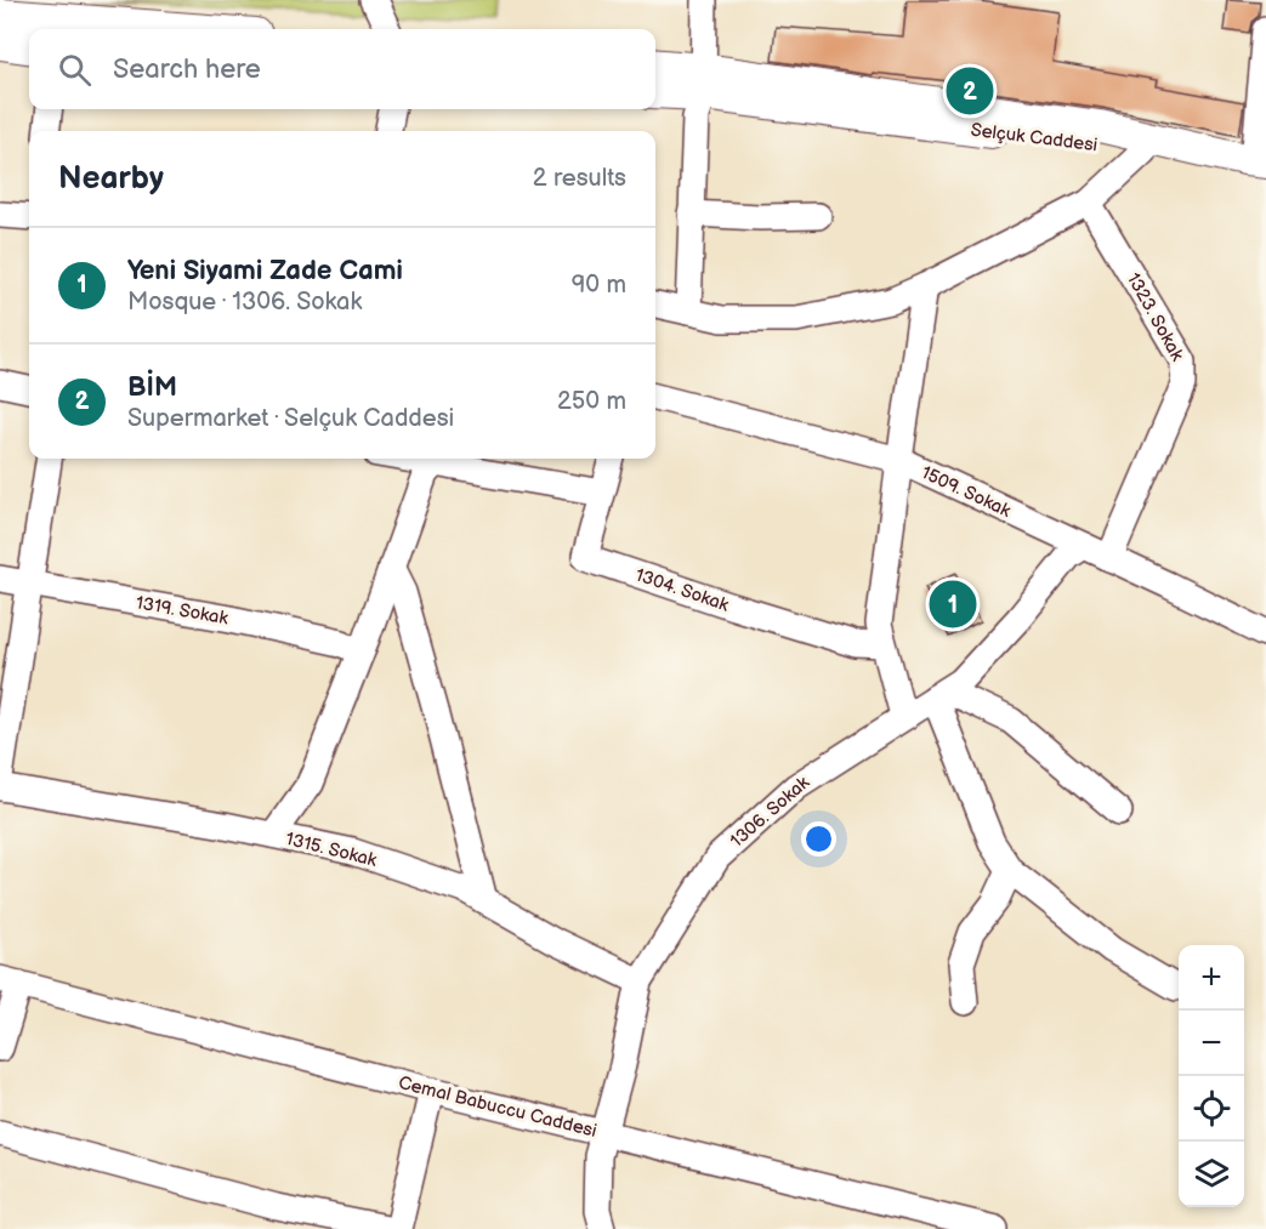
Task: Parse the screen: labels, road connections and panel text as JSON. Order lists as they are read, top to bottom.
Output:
{
  "streets": {
    "main road": ["Selçuk Caddesi"],
    "street": [
      "1323. Sokak",
      "1509. Sokak",
      "1304. Sokak",
      "1319. Sokak",
      "1306. Sokak",
      "1315. Sokak",
      "Cemal Babuccu Caddesi"
    ]
  },
  "crossings": [
    ["1323. Sokak", "1509. Sokak"],
    ["1509. Sokak", "1306. Sokak"],
    ["1306. Sokak", "1315. Sokak"],
    ["1306. Sokak", "Cemal Babuccu Caddesi"]
  ],
  "page": {
    "search": "Search here",
    "pins": ["2", "1"],
    "heading": ["Nearby", "2 results"],
    "list": [
      {
        "mark": "1",
        "name": "Yeni Siyami Zade Cami",
        "note": "Mosque · 1306. Sokak",
        "value": "90 m"
      },
      {
        "mark": "2",
        "name": "BİM",
        "note": "Supermarket · Selçuk Caddesi",
        "value": "250 m"
      }
    ],
    "map_buttons": ["+", "−"]
  }
}
